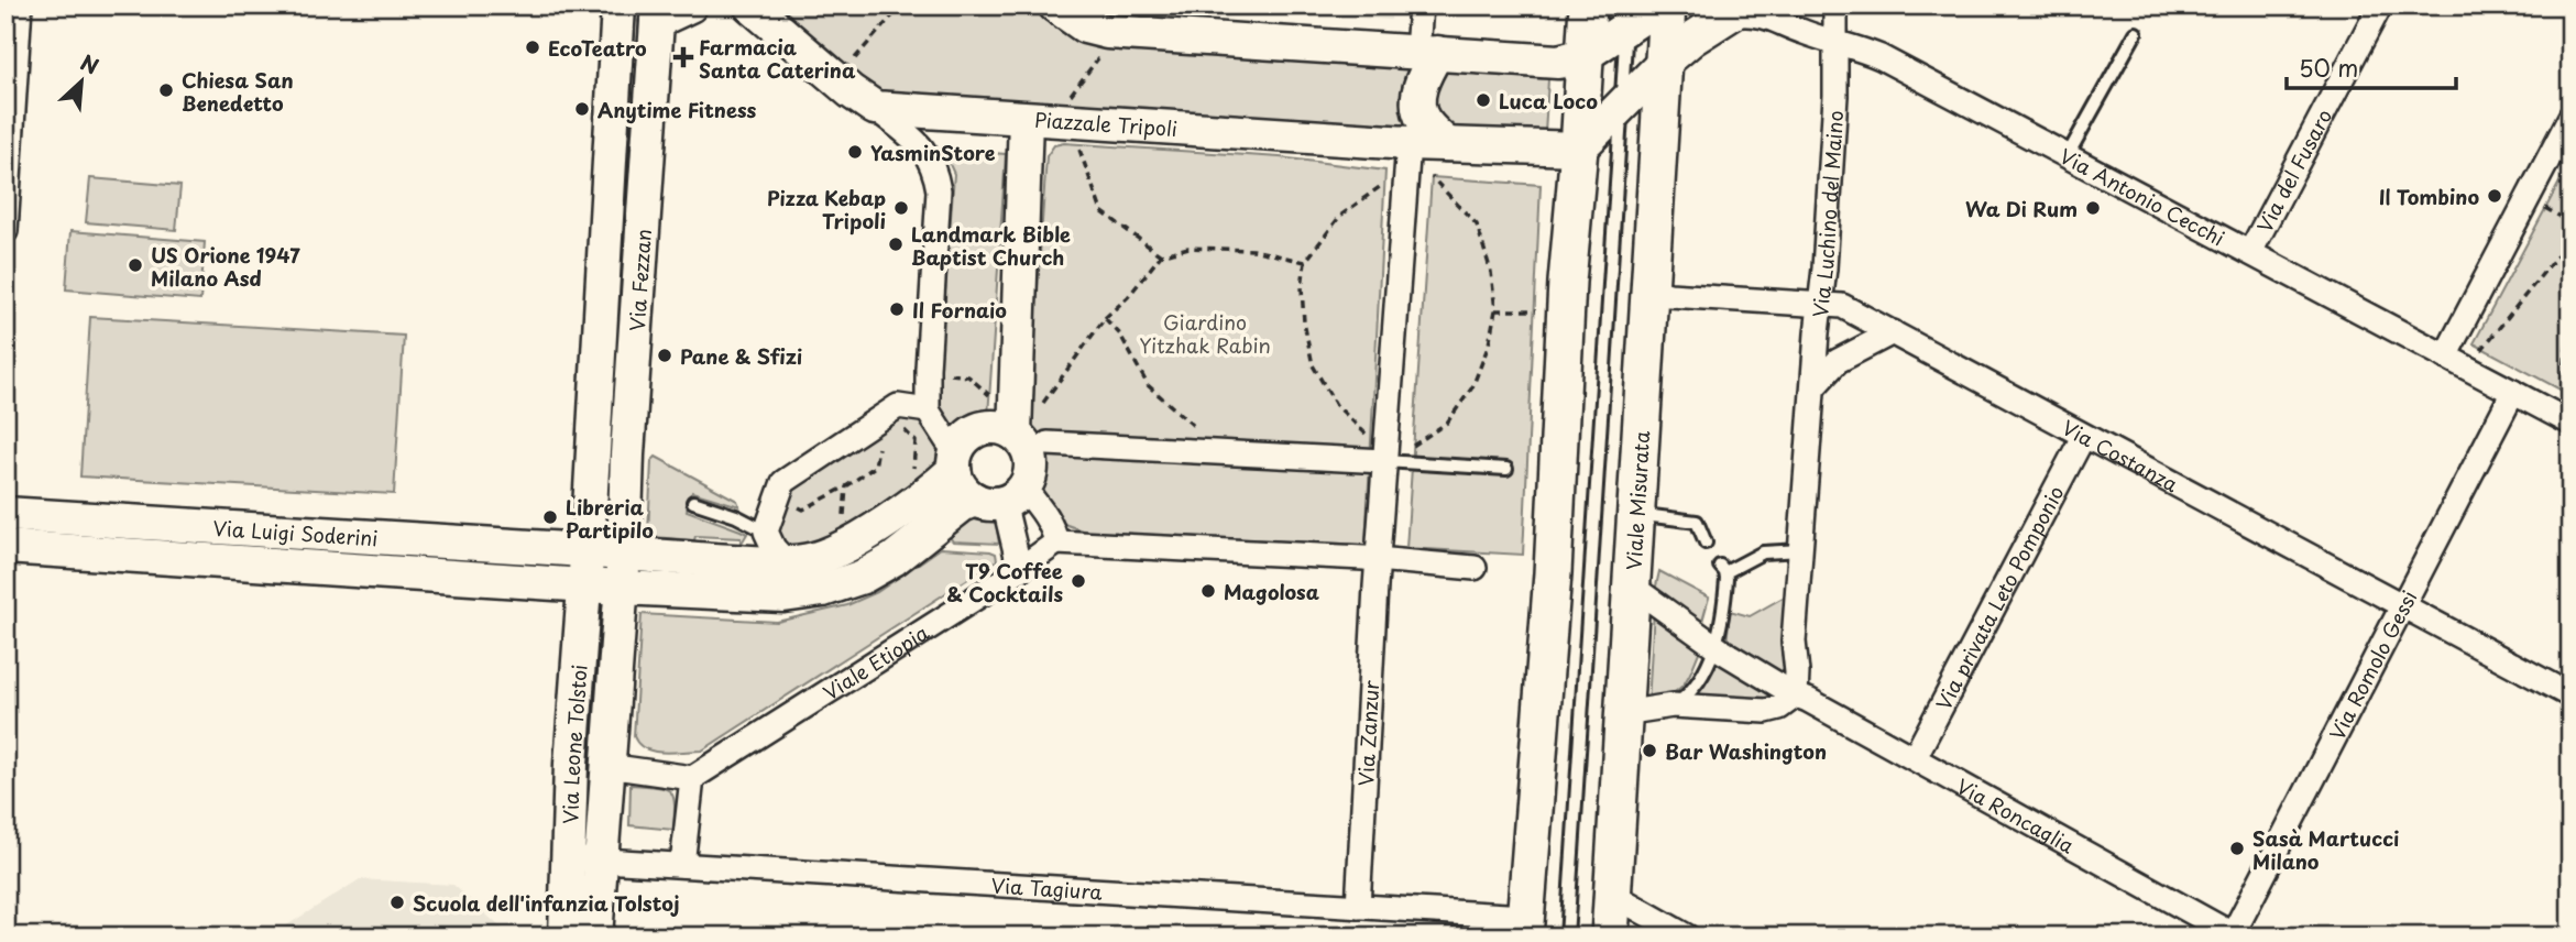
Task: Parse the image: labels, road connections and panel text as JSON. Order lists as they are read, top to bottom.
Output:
{
  "streets": {
    "main road": ["Viale Misurata"],
    "street": [
      "Piazzale Tripoli",
      "Via del Fusaro",
      "Via Antonio Cecchi",
      "Via Luchino del Maino",
      "Via Fezzan",
      "Via Costanza",
      "Via Luigi Soderini",
      "Via privata Leto Pomponio",
      "Viale Etiopia",
      "Via Romolo Gessi",
      "Via Zanzur",
      "Via Leone Tolstoi",
      "Via Roncaglia",
      "Via Tagiura"
    ]
  },
  "crossings": [
    ["Piazzale Tripoli", "Viale Etiopia"],
    ["Via del Fusaro", "Via Antonio Cecchi"],
    ["Via Antonio Cecchi", "Via Luchino del Maino"],
    ["Via Antonio Cecchi", "Via Romolo Gessi"],
    ["Via Luchino del Maino", "Via Costanza"],
    ["Via Luchino del Maino", "Via Roncaglia"],
    ["Via Fezzan", "Via Luigi Soderini"],
    ["Via Fezzan", "Via Leone Tolstoi"],
    ["Via Costanza", "Viale Misurata"],
    ["Via Costanza", "Via privata Leto Pomponio"],
    ["Via Costanza", "Via Romolo Gessi"],
    ["Viale Misurata", "Via Roncaglia"],
    ["Via Luigi Soderini", "Via Leone Tolstoi"],
    ["Via privata Leto Pomponio", "Via Roncaglia"],
    ["Via Romolo Gessi", "Via Roncaglia"],
    ["Via Zanzur", "Via Tagiura"],
    ["Via Leone Tolstoi", "Via Tagiura"]
  ],
  "parks": ["Giardino Yitzhak Rabin"],
  "places": {
    "other": [
      "EcoTeatro",
      "Chiesa San Benedetto",
      "Luca Loco",
      "Anytime Fitness",
      "YasminStore",
      "Il Tombino",
      "Pizza Kebap Tripoli",
      "Wa Di Rum",
      "Landmark Bible Baptist Church",
      "US Orione 1947 Milano Asd",
      "Il Fornaio",
      "Pane & Sfizi",
      "Libreria Partipilo",
      "T9 Coffee & Cocktails",
      "Magolosa",
      "Bar Washington",
      "Sasà Martucci Milano",
      "Scuola dell'infanzia Tolstoj"
    ],
    "health": ["Farmacia Santa Caterina"]
  },
  "scale_bar": "50 m",
  "north": "top right"
}
